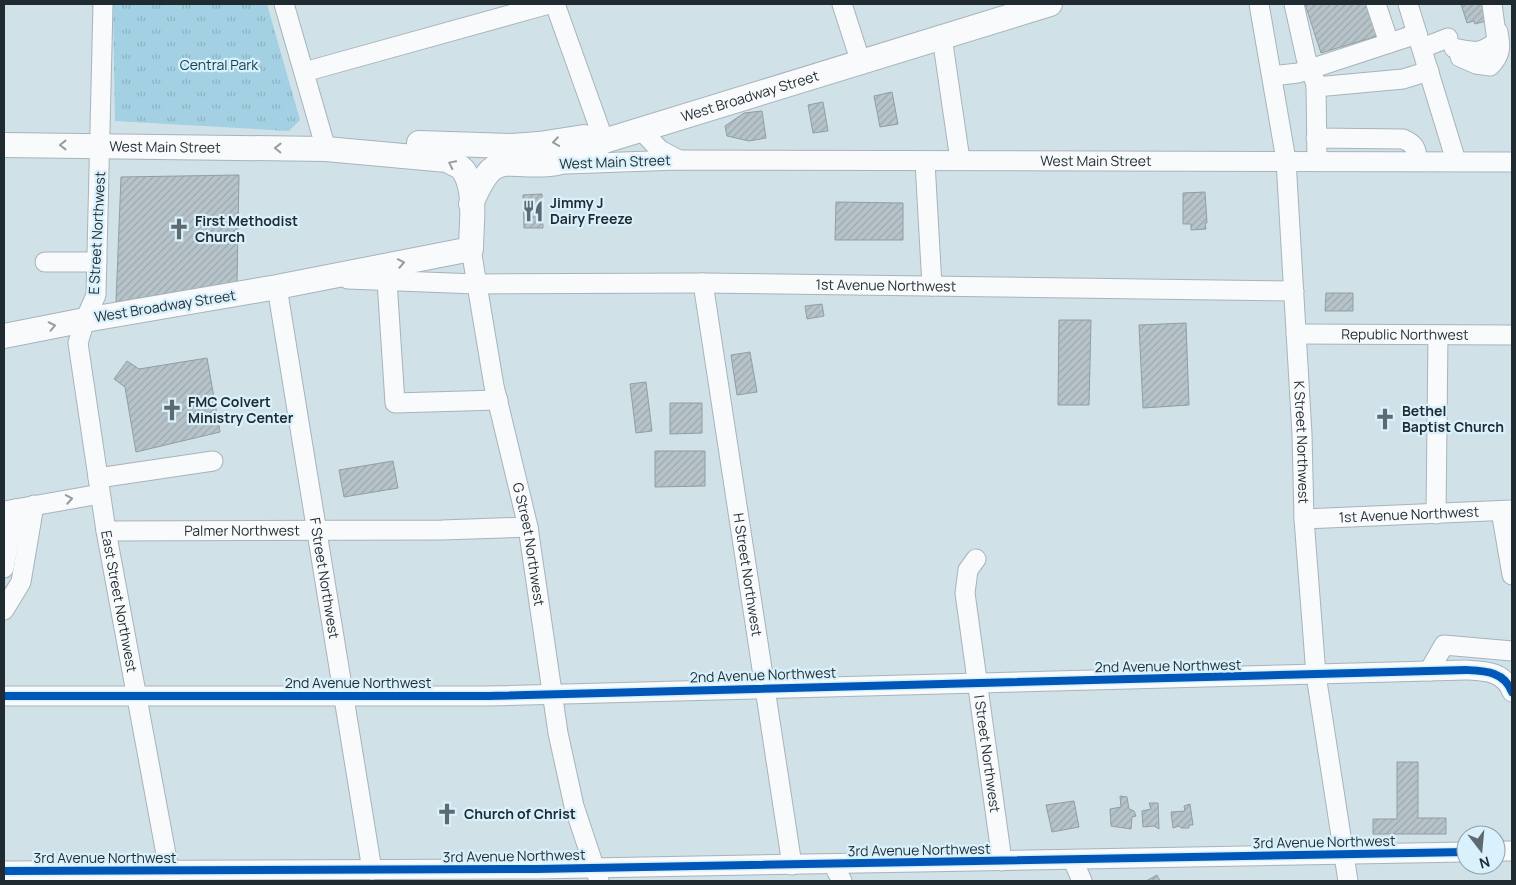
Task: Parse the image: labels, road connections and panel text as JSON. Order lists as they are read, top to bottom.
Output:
{
  "streets": {
    "main road": ["West Broadway Street", "West Main Street", "G Street Northwest"],
    "street": [
      "E Street Northwest",
      "1st Avenue Northwest",
      "Republic Northwest",
      "K Street Northwest",
      "Palmer Northwest",
      "H Street Northwest",
      "F Street Northwest",
      "East Street Northwest",
      "2nd Avenue Northwest",
      "I Street Northwest",
      "3rd Avenue Northwest"
    ]
  },
  "crossings": [
    ["West Broadway Street", "West Main Street"],
    ["West Broadway Street", "E Street Northwest"],
    ["West Broadway Street", "1st Avenue Northwest"],
    ["West Broadway Street", "G Street Northwest"],
    ["West Broadway Street", "F Street Northwest"],
    ["West Broadway Street", "East Street Northwest"],
    ["West Main Street", "E Street Northwest"],
    ["West Main Street", "K Street Northwest"],
    ["West Main Street", "G Street Northwest"],
    ["E Street Northwest", "East Street Northwest"],
    ["1st Avenue Northwest", "K Street Northwest"],
    ["1st Avenue Northwest", "G Street Northwest"],
    ["1st Avenue Northwest", "H Street Northwest"],
    ["Republic Northwest", "K Street Northwest"],
    ["K Street Northwest", "2nd Avenue Northwest"],
    ["K Street Northwest", "3rd Avenue Northwest"],
    ["Palmer Northwest", "G Street Northwest"],
    ["Palmer Northwest", "F Street Northwest"],
    ["Palmer Northwest", "East Street Northwest"],
    ["G Street Northwest", "2nd Avenue Northwest"],
    ["G Street Northwest", "3rd Avenue Northwest"],
    ["H Street Northwest", "2nd Avenue Northwest"],
    ["H Street Northwest", "3rd Avenue Northwest"],
    ["F Street Northwest", "2nd Avenue Northwest"],
    ["F Street Northwest", "3rd Avenue Northwest"],
    ["East Street Northwest", "2nd Avenue Northwest"],
    ["East Street Northwest", "3rd Avenue Northwest"],
    ["2nd Avenue Northwest", "I Street Northwest"],
    ["I Street Northwest", "3rd Avenue Northwest"]
  ],
  "one_way": ["West Main Street"],
  "parks": ["Central Park"],
  "places": {
    "restaurant": ["Jimmy J Dairy Freeze"],
    "church": [
      "First Methodist Church",
      "FMC Colvert Ministry Center",
      "Bethel Baptist Church",
      "Church of Christ"
    ]
  },
  "north": "bottom"
}
